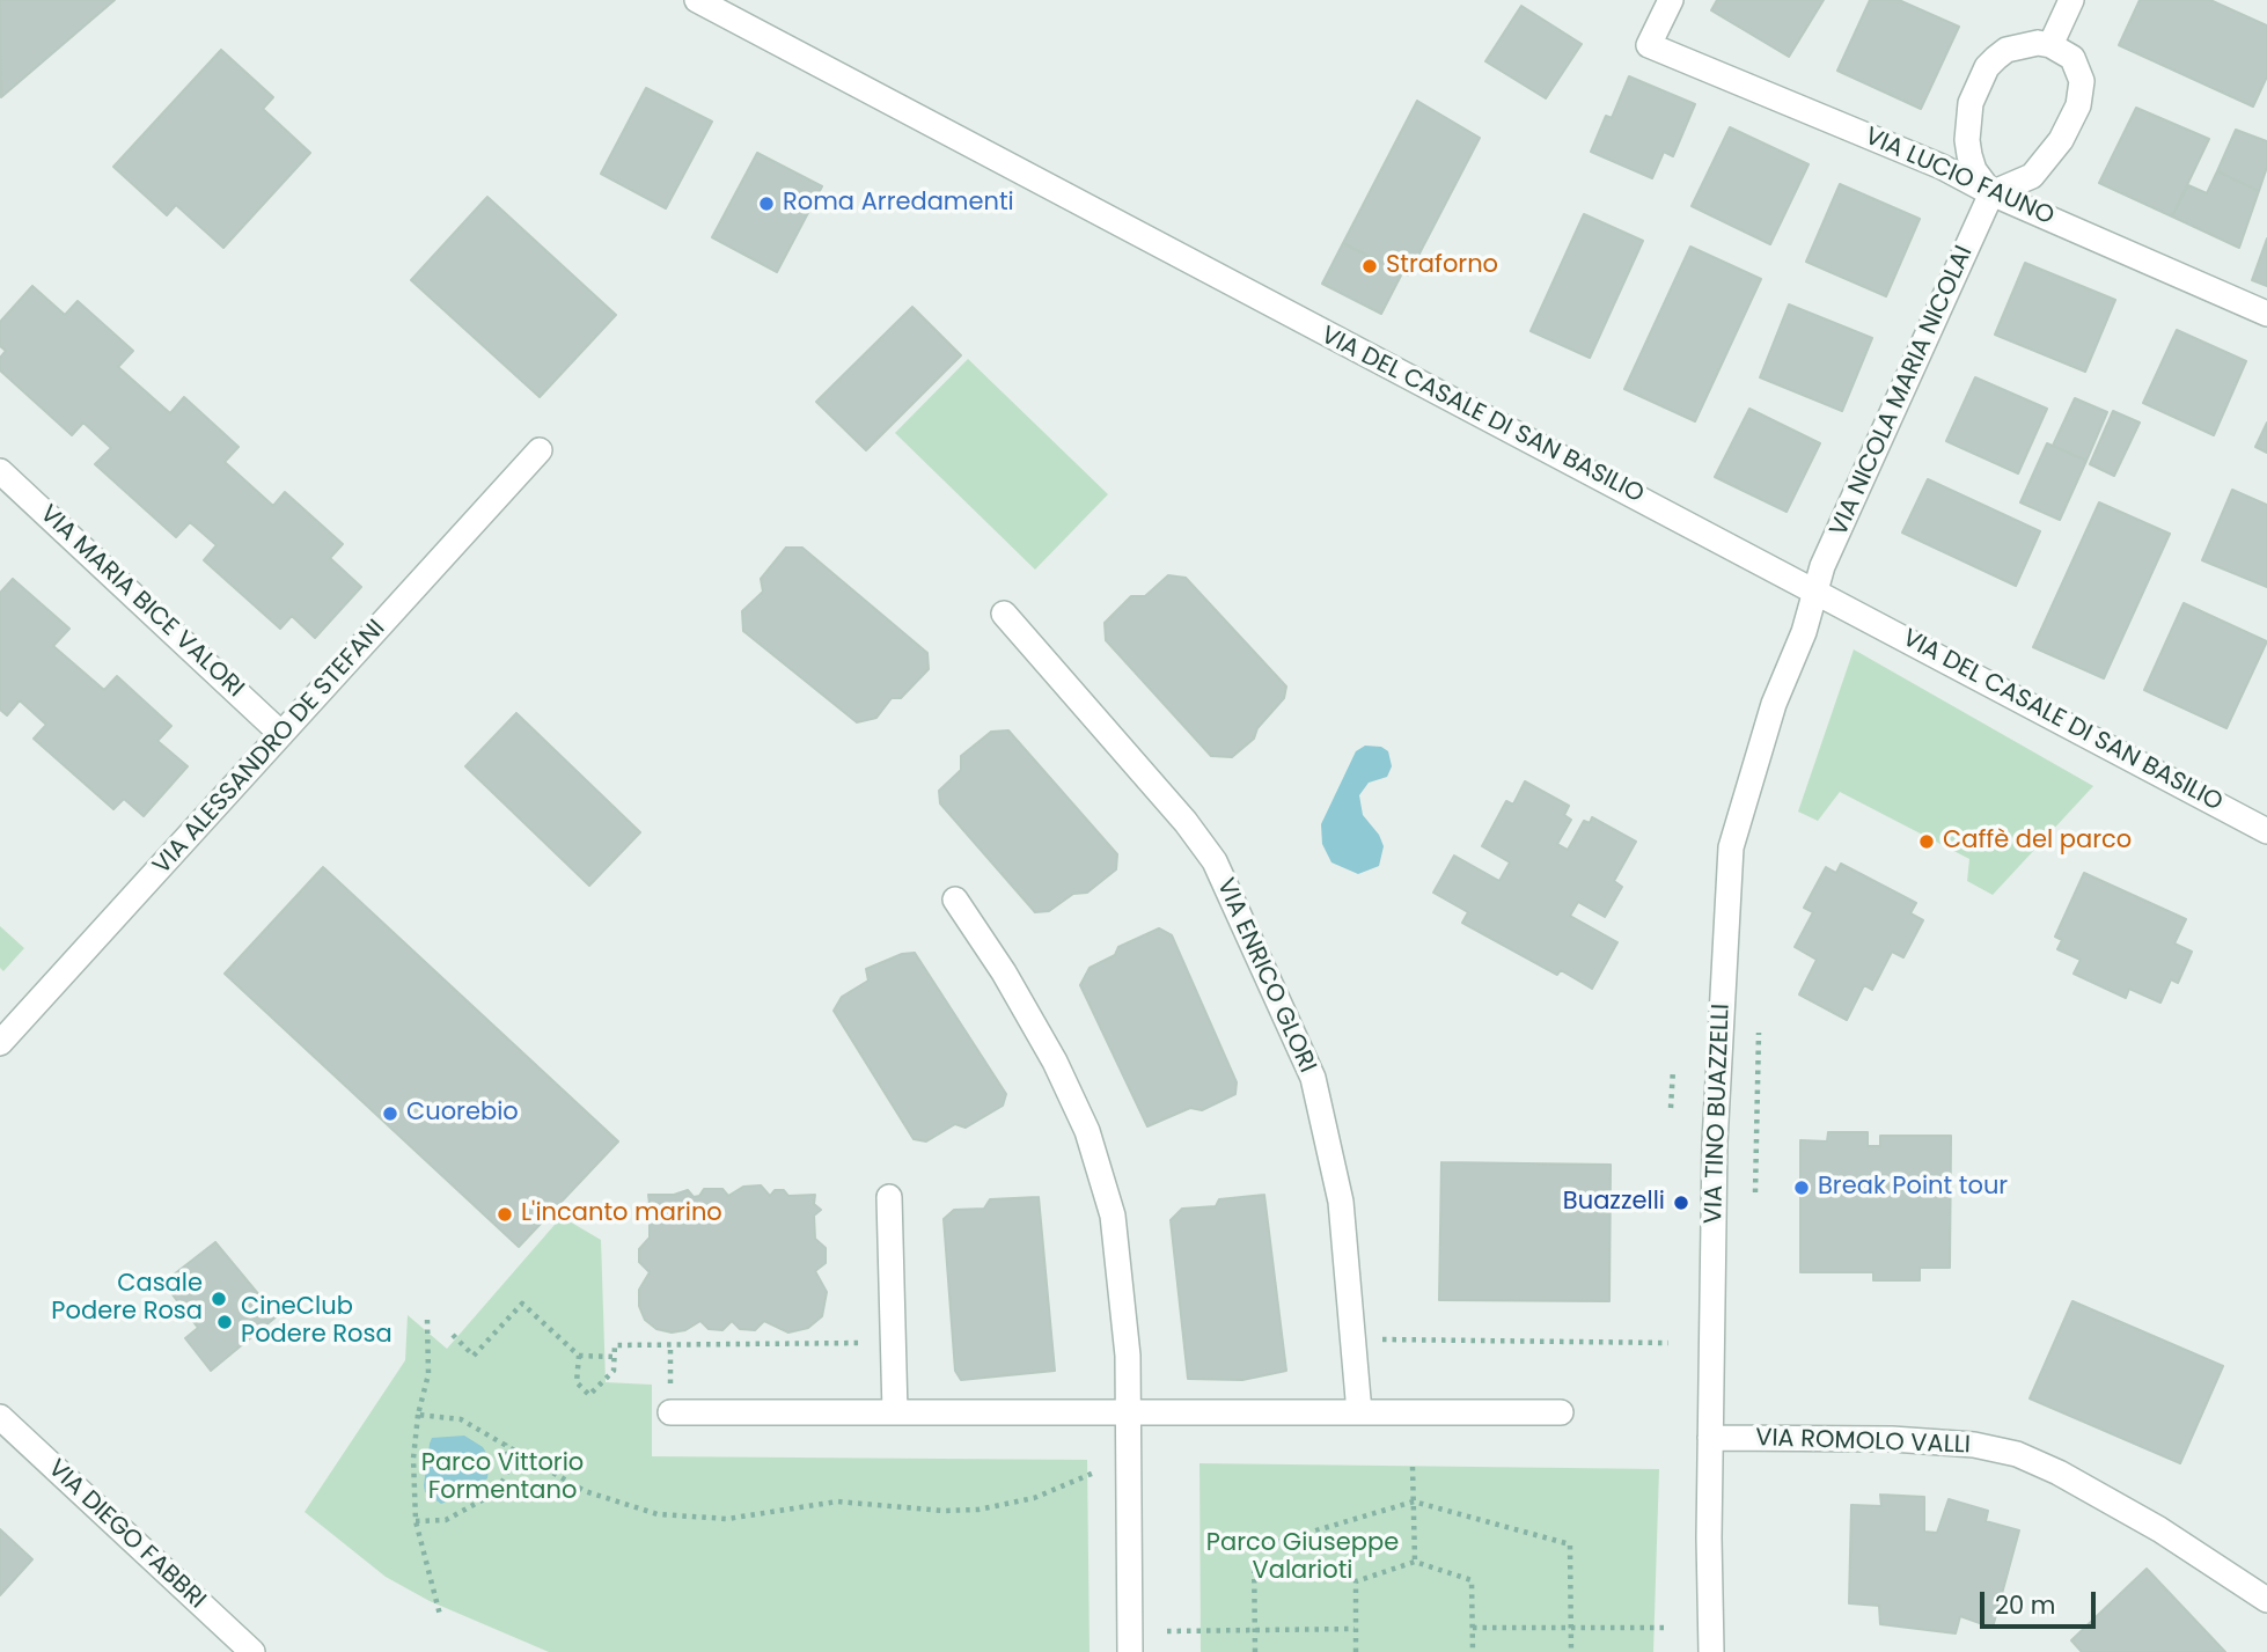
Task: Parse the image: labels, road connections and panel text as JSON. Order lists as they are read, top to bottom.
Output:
{
  "streets": {
    "street": [
      "VIA LUCIO FAUNO",
      "VIA NICOLA MARIA NICOLAI",
      "VIA DEL CASALE DI SAN BASILIO",
      "VIA MARIA BICE VALORI",
      "VIA ALESSANDRO DE STEFANI",
      "VIA ENRICO GLORI",
      "VIA TINO BUAZZELLI",
      "VIA ROMOLO VALLI",
      "VIA DIEGO FABBRI"
    ]
  },
  "crossings": [
    ["VIA LUCIO FAUNO", "VIA NICOLA MARIA NICOLAI"],
    ["VIA NICOLA MARIA NICOLAI", "VIA DEL CASALE DI SAN BASILIO"],
    ["VIA NICOLA MARIA NICOLAI", "VIA TINO BUAZZELLI"],
    ["VIA DEL CASALE DI SAN BASILIO", "VIA TINO BUAZZELLI"],
    ["VIA MARIA BICE VALORI", "VIA ALESSANDRO DE STEFANI"],
    ["VIA TINO BUAZZELLI", "VIA ROMOLO VALLI"]
  ],
  "parks": ["Parco Vittorio Formentano", "Parco Giuseppe Valarioti"],
  "places": [
    "Roma Arredamenti",
    "Straforno",
    "Caffè del parco",
    "Cuorebio",
    "Break Point tour",
    "Buazzelli",
    "L'incanto marino",
    "Casale Podere Rosa",
    "CineClub Podere Rosa"
  ],
  "scale_bar": "20 m"
}
